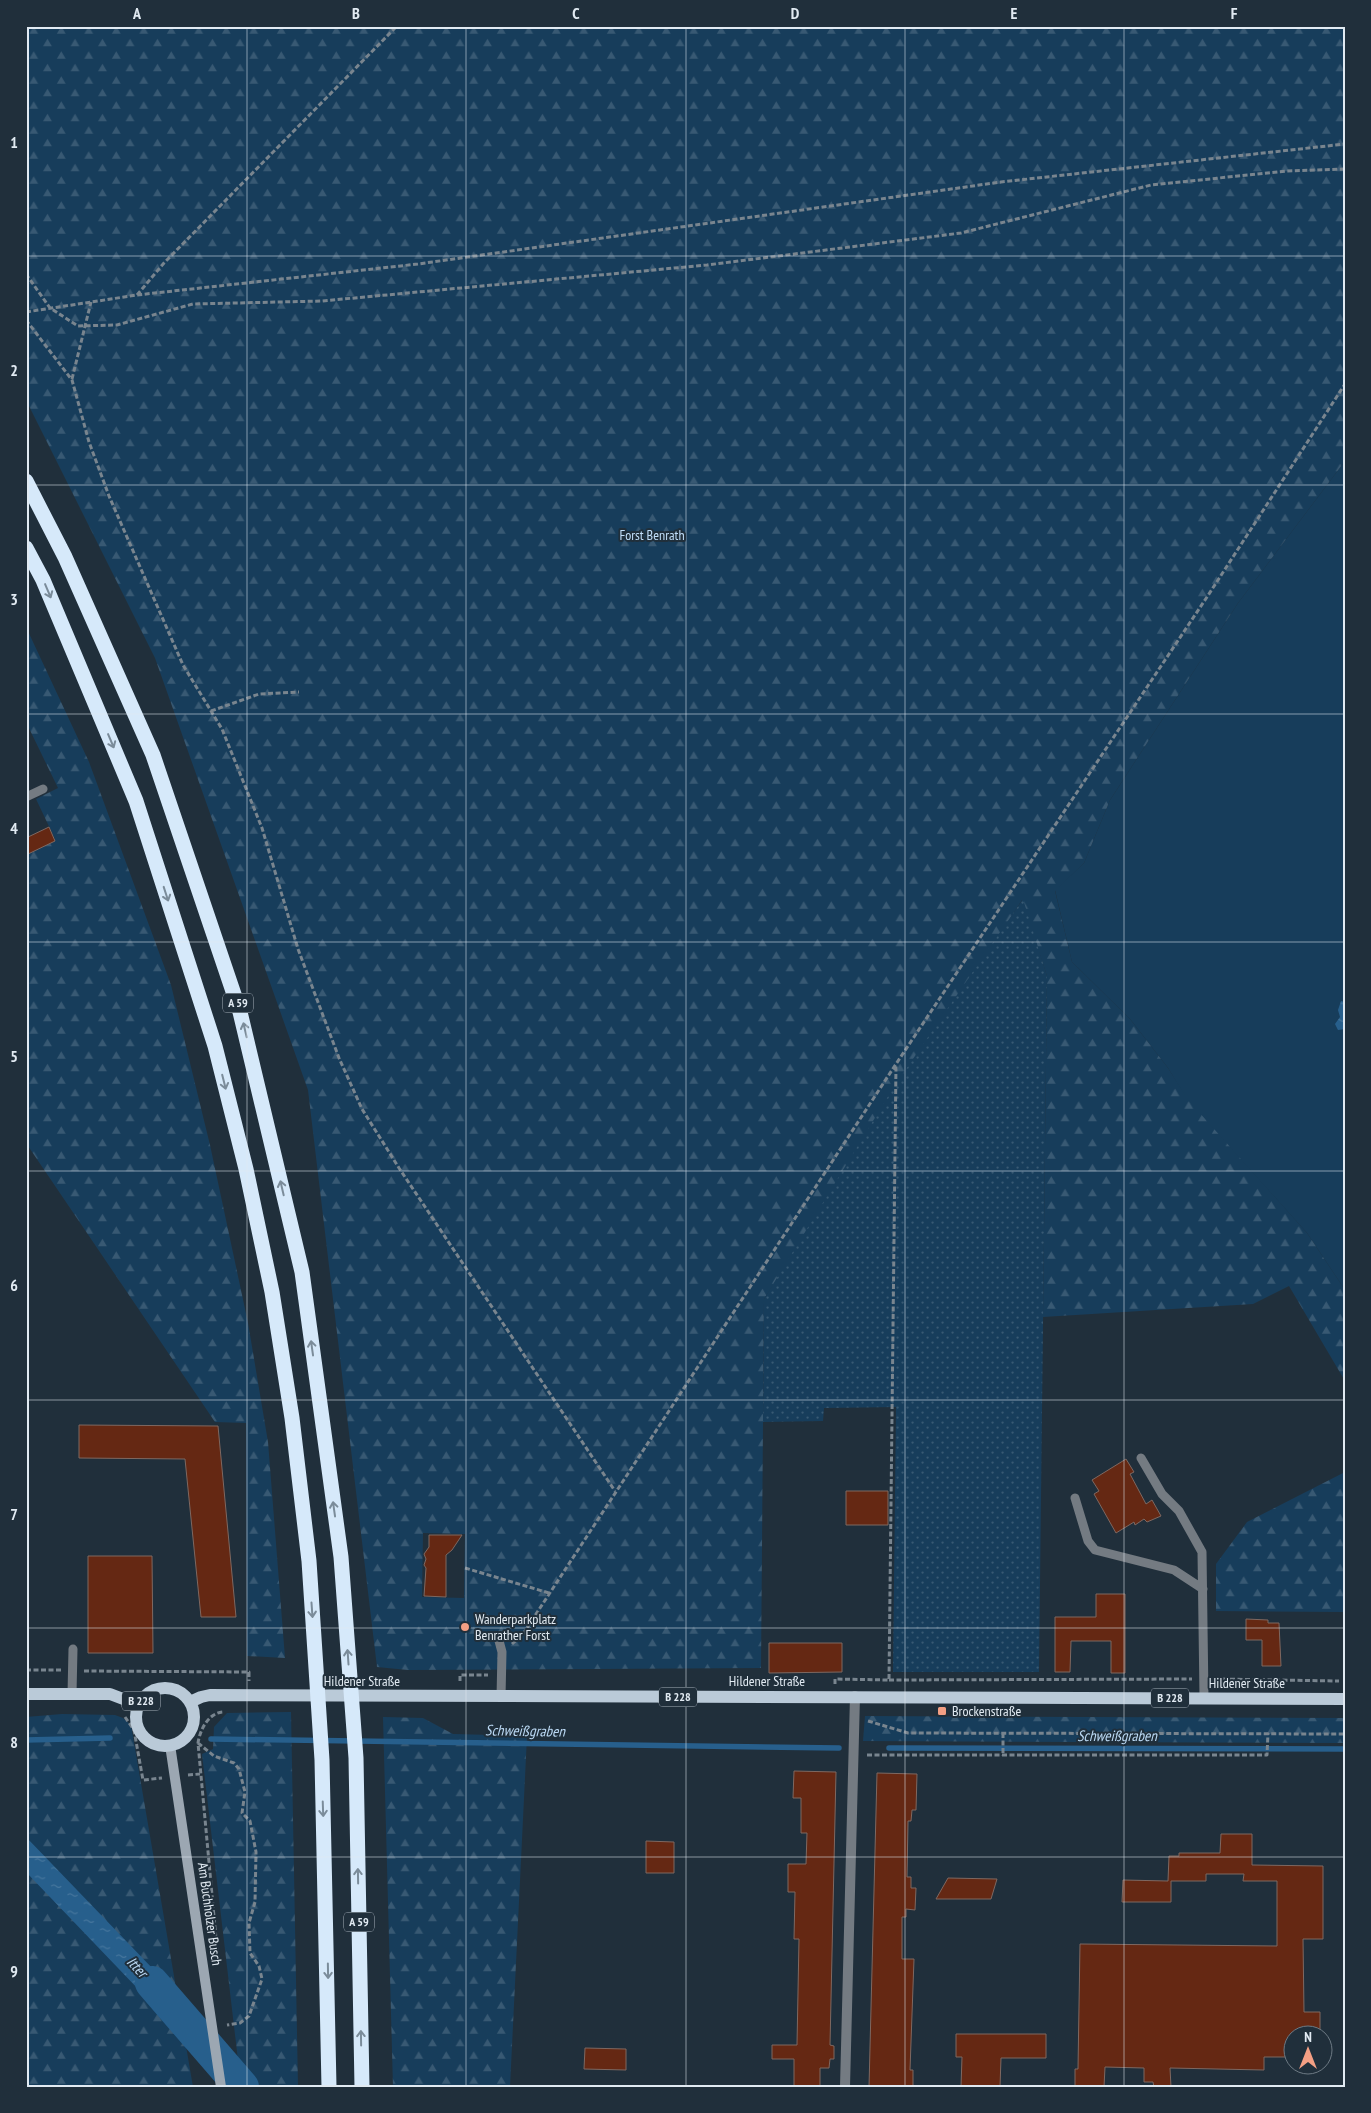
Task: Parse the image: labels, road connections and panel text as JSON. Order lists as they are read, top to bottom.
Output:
{
  "streets": {
    "highway": ["A 59"],
    "main road": ["Hildener Straße", "B 228", "Am Buchholzer Busch"]
  },
  "crossings": [
    ["Hildener Straße", "B 228"],
    ["Hildener Straße", "Am Buchholzer Busch"],
    ["B 228", "Am Buchholzer Busch"]
  ],
  "water": ["Schweißgraben", "Itter"],
  "parks": ["Forst Benrath"],
  "places": {
    "other": ["Wanderparkplatz Benrather Forst"],
    "transit": ["Brockenstraße"]
  },
  "north": "top",
  "grid": {
    "columns": [
      "A",
      "B",
      "C",
      "D",
      "E",
      "F"
    ],
    "rows": [
      "1",
      "2",
      "3",
      "4",
      "5",
      "6",
      "7",
      "8",
      "9"
    ]
  }
}
